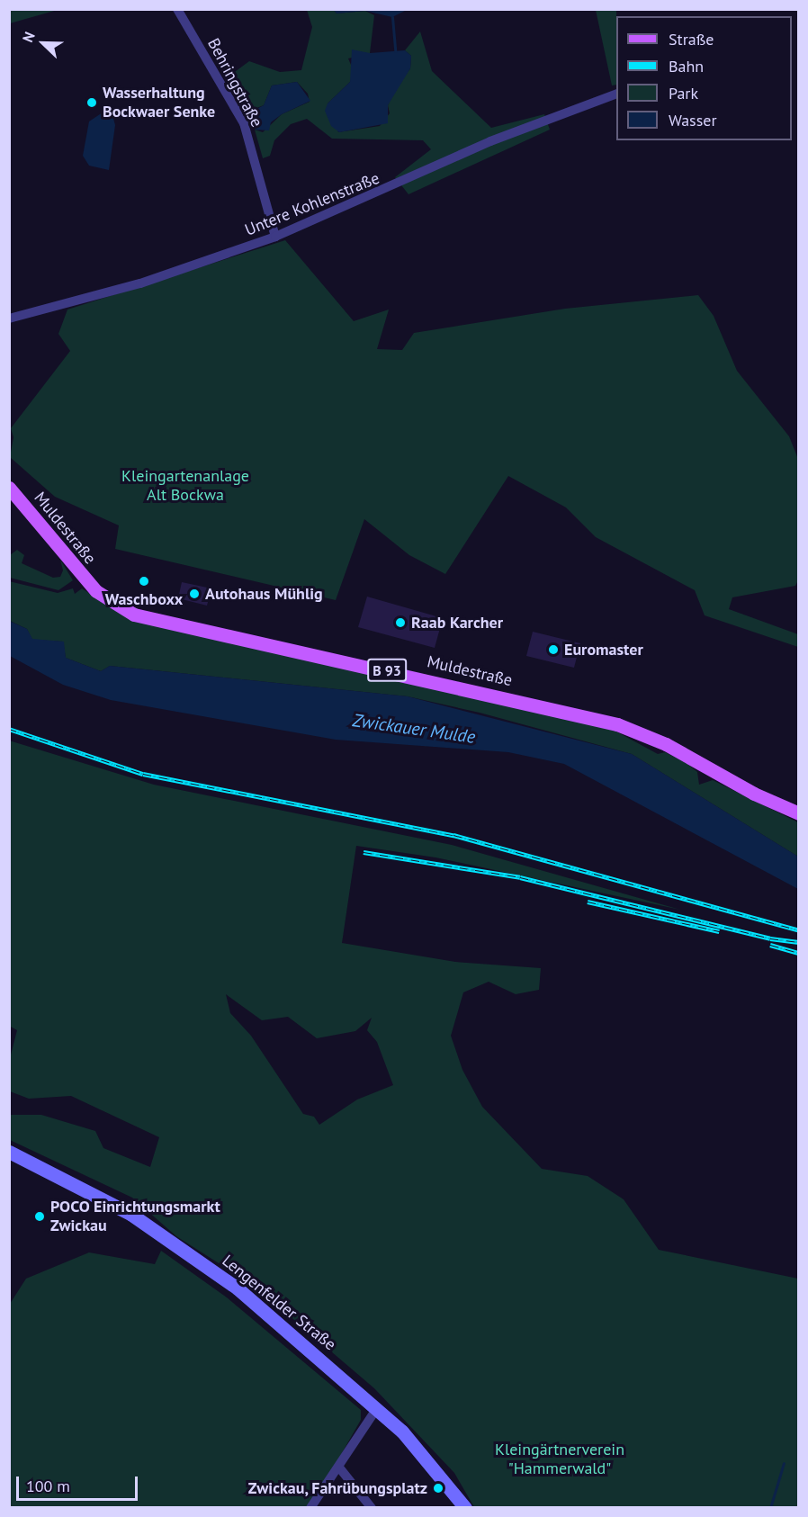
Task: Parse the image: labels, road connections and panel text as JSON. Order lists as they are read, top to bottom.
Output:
{
  "streets": {
    "main road": ["Muldestraße", "B 93", "Lengenfelder Straße"],
    "street": ["Behringstraße", "Untere Kohlenstraße"]
  },
  "crossings": [
    ["Behringstraße", "Untere Kohlenstraße"]
  ],
  "water": ["Zwickauer Mulde"],
  "parks": ["Kleingartenanlage Alt Bockwa", "Kleingärtnerverein \"Hammerwald\""],
  "places": [
    "Wasserhaltung Bockwaer Senke",
    "Waschboxx",
    "Autohaus Mühlig",
    "Raab Karcher",
    "Euromaster",
    "POCO Einrichtungsmarkt Zwickau",
    "Zwickau, Fahrübungsplatz"
  ],
  "legend": [
    "Straße",
    "Bahn",
    "Park",
    "Wasser"
  ],
  "scale_bar": "100 m",
  "north": "top left"
}
